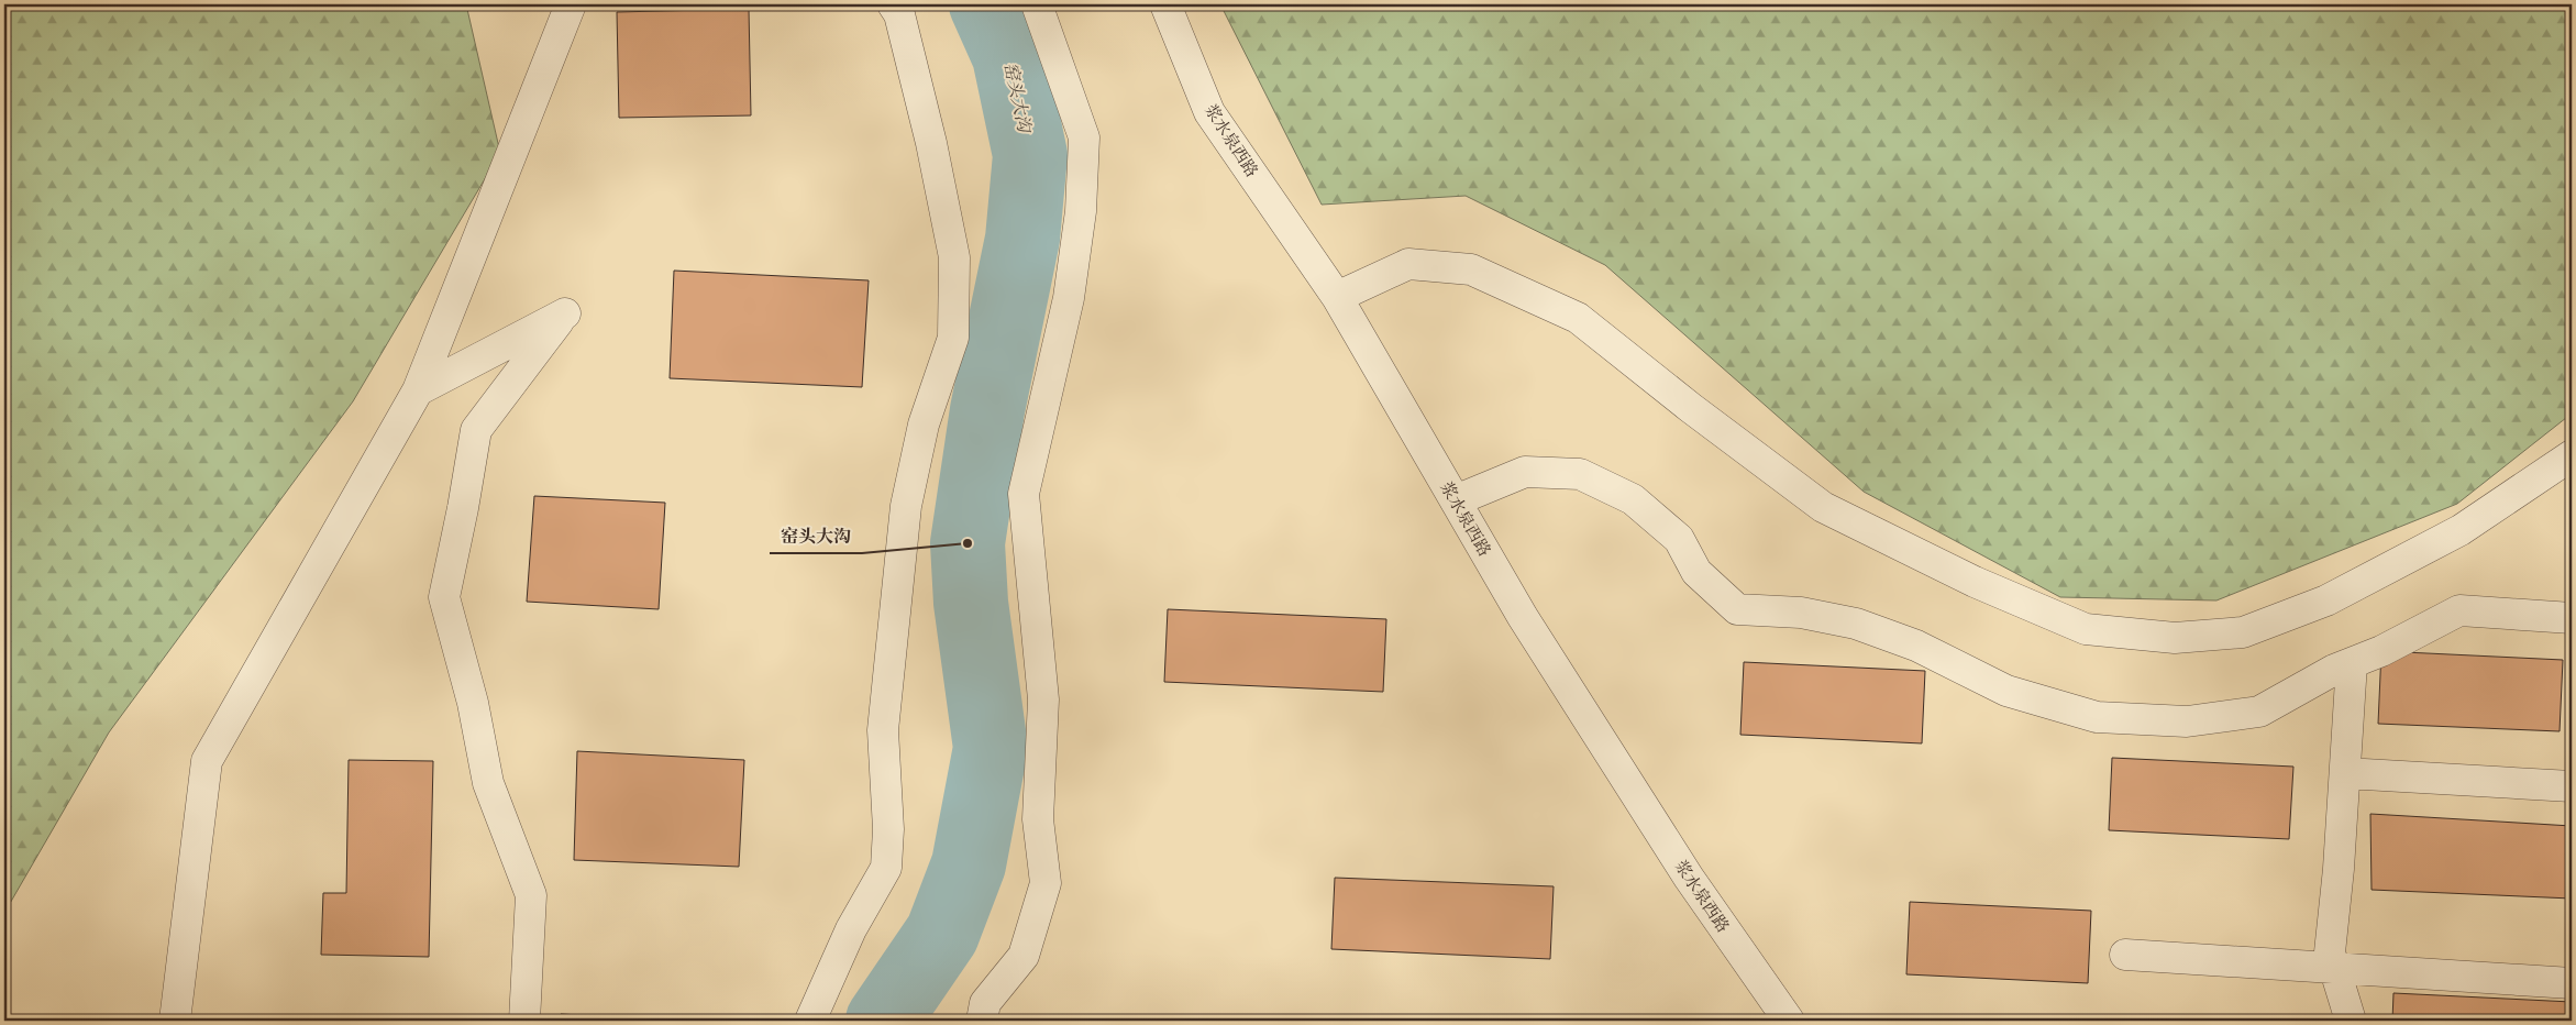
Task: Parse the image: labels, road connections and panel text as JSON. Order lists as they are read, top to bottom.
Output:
{
  "streets": {
    "street": ["浆水泉西路"]
  },
  "water": ["窑头大沟"],
  "places": ["窑头大沟"]
}
